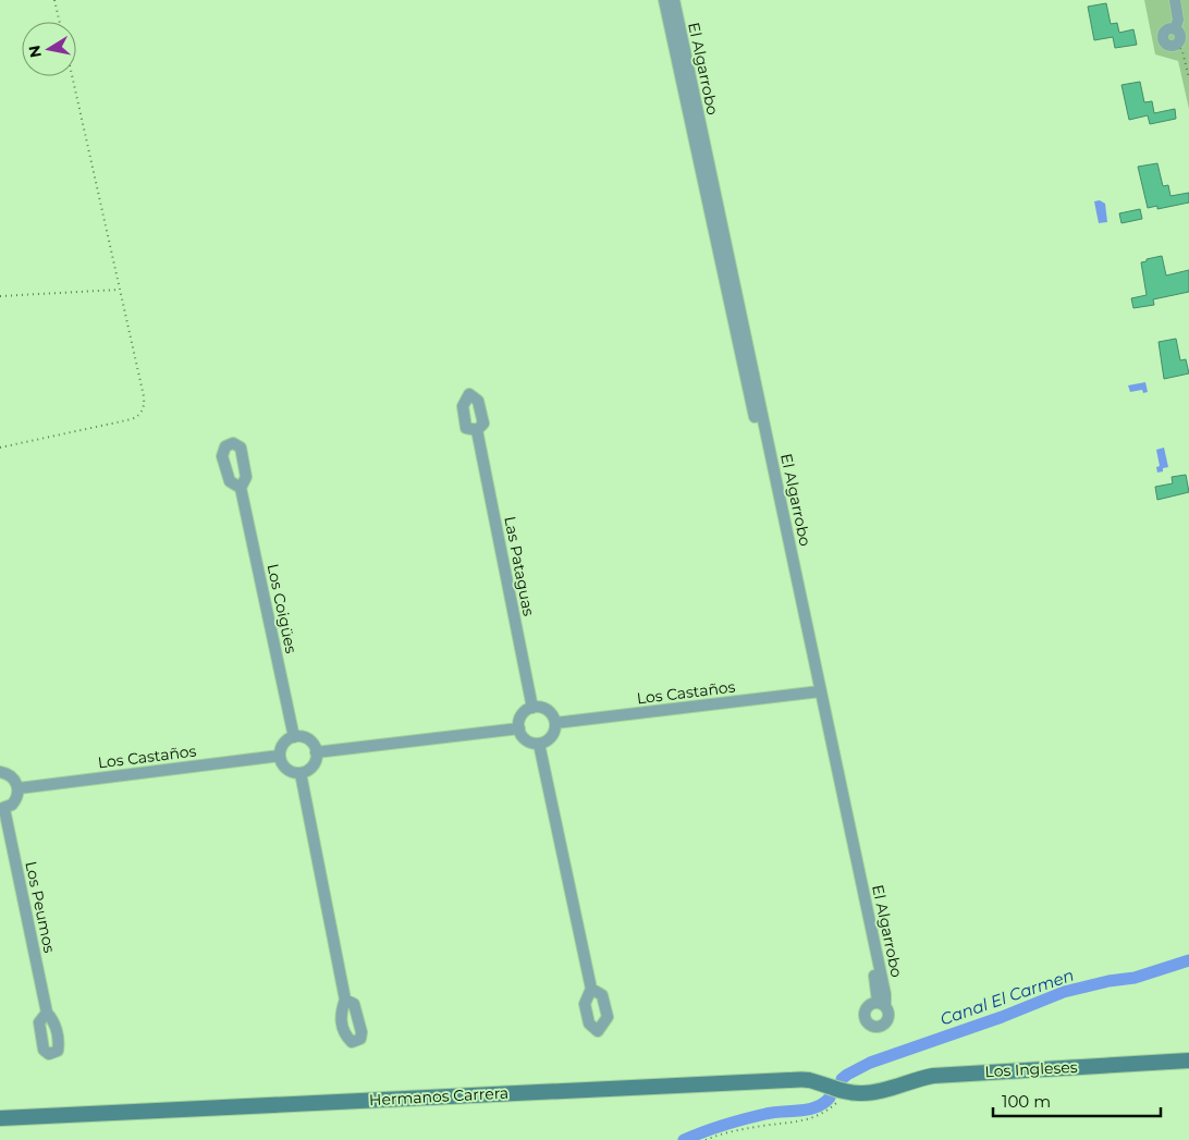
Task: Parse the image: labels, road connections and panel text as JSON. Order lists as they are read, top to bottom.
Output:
{
  "streets": {
    "street": [
      "El Algarrobo",
      "Las Pataguas",
      "Los Coigües",
      "Los Castaños",
      "Los Peumos",
      "Los Ingleses",
      "Hermanos Carrera"
    ]
  },
  "crossings": [
    ["El Algarrobo", "Los Castaños"],
    ["Las Pataguas", "Los Castaños"],
    ["Los Coigües", "Los Castaños"],
    ["Los Ingleses", "Hermanos Carrera"]
  ],
  "water": ["Canal El Carmen"],
  "scale_bar": "100 m",
  "north": "left"
}
